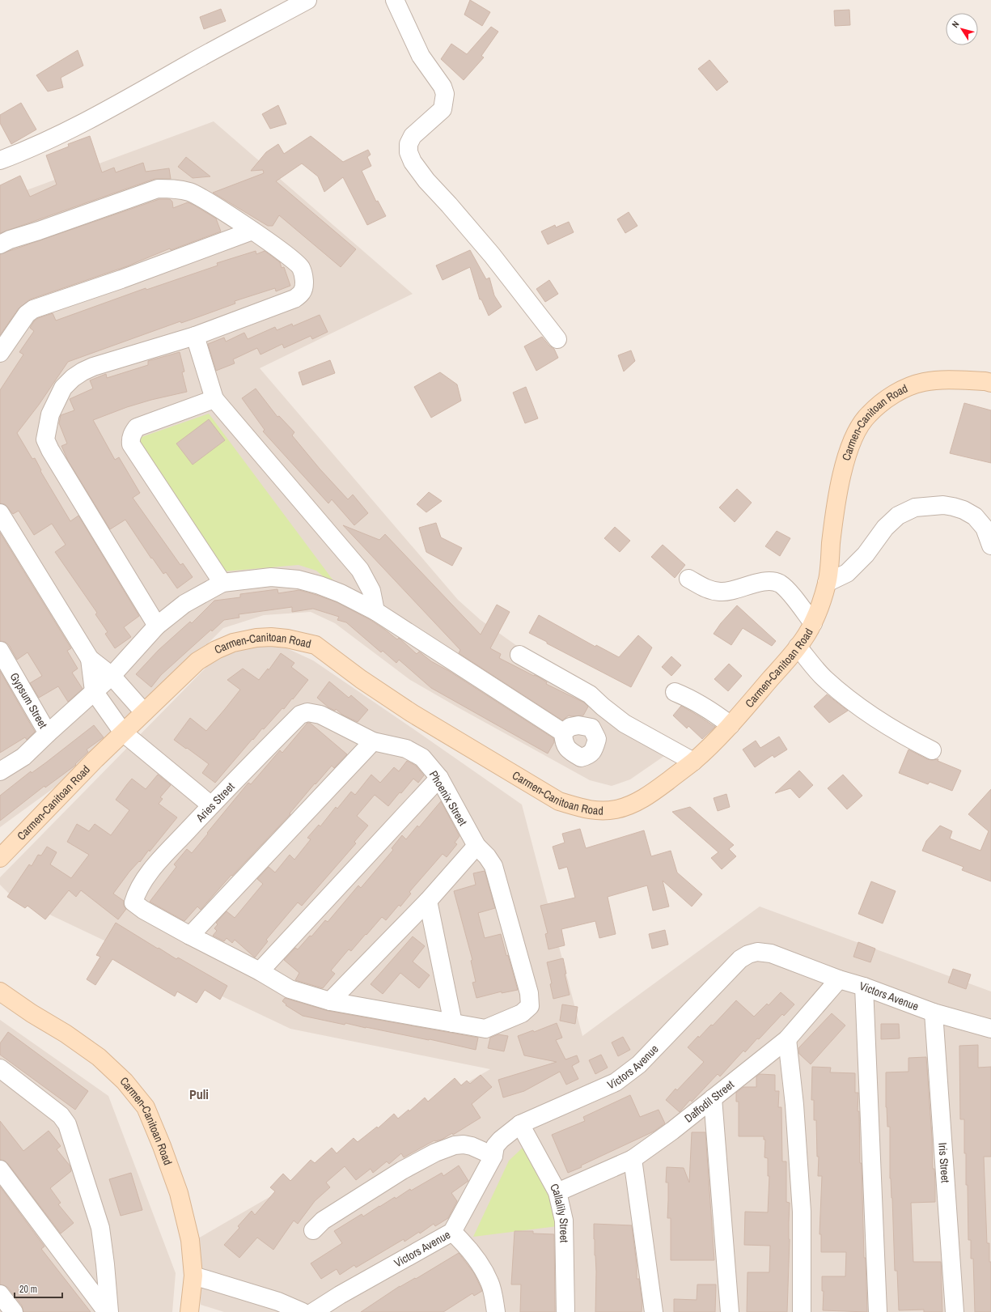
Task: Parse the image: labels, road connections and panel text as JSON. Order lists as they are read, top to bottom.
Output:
{
  "streets": {
    "main road": ["Carmen-Canitoan Road"],
    "street": [
      "Gypsum Street",
      "Phoenix Street",
      "Aries Street",
      "Victors Avenue",
      "Daffodil Street",
      "Iris Street",
      "Callalily Street"
    ]
  },
  "crossings": [
    ["Phoenix Street", "Aries Street"],
    ["Victors Avenue", "Daffodil Street"],
    ["Victors Avenue", "Iris Street"],
    ["Victors Avenue", "Callalily Street"],
    ["Daffodil Street", "Callalily Street"]
  ],
  "districts": ["Puli"],
  "scale_bar": "20 m",
  "north": "top left"
}
